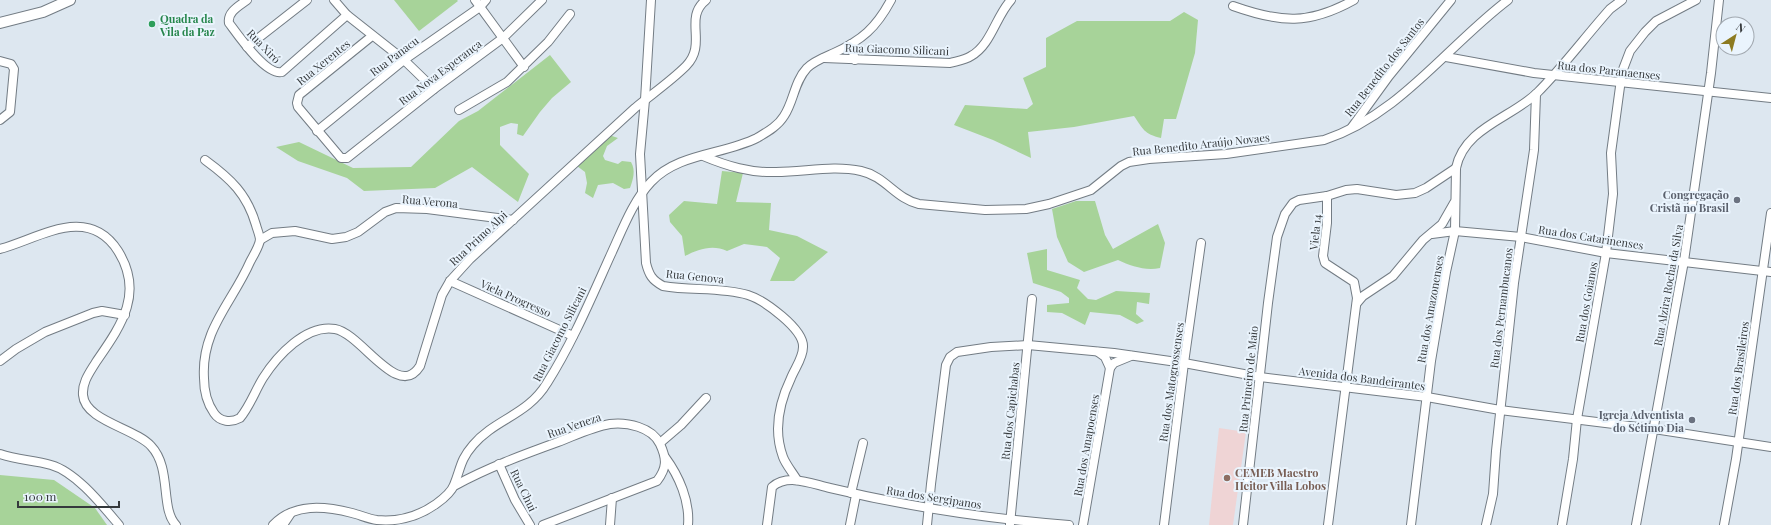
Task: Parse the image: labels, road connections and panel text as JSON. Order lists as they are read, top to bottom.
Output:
{
  "streets": {
    "street": [
      "Rua Xiró",
      "Rua Giacomo Silicani",
      "Rua Panacu",
      "Rua Xerentes",
      "Rua Benedito dos Santos",
      "Rua dos Paranaenses",
      "Rua Nova Esperança",
      "Rua Benedito Araújo Novaes",
      "Rua Verona",
      "Viela 14",
      "Rua dos Catarinenses",
      "Rua Primo Alpi",
      "Rua Genova",
      "Rua Alzira Rocha da Silva",
      "Viela Progresso",
      "Rua dos Goianos",
      "Rua dos Pernambucanos",
      "Rua dos Amazonenses",
      "Rua dos Brasileiros",
      "Avenida dos Bandeirantes",
      "Rua Primeiro de Maio",
      "Rua dos Matogrossenses",
      "Rua dos Capichabas",
      "Rua Veneza",
      "Rua dos Amapoenses",
      "Rua Chui",
      "Rua dos Sergipanos"
    ]
  },
  "crossings": [
    ["Rua Giacomo Silicani", "Rua Benedito Araújo Novaes"],
    ["Rua Giacomo Silicani", "Rua Genova"],
    ["Rua Giacomo Silicani", "Viela Progresso"],
    ["Rua Giacomo Silicani", "Rua Veneza"],
    ["Rua Panacu", "Rua Xerentes"],
    ["Rua Xerentes", "Rua Nova Esperança"],
    ["Rua Benedito dos Santos", "Rua Benedito Araújo Novaes"],
    ["Rua dos Paranaenses", "Rua Benedito Araújo Novaes"],
    ["Rua dos Paranaenses", "Rua Alzira Rocha da Silva"],
    ["Rua dos Paranaenses", "Rua dos Goianos"],
    ["Rua Verona", "Rua Primo Alpi"],
    ["Viela 14", "Avenida dos Bandeirantes"],
    ["Viela 14", "Rua Primeiro de Maio"],
    ["Rua dos Catarinenses", "Rua Alzira Rocha da Silva"],
    ["Rua dos Catarinenses", "Rua dos Goianos"],
    ["Rua dos Catarinenses", "Rua dos Pernambucanos"],
    ["Rua dos Catarinenses", "Rua dos Amazonenses"],
    ["Rua dos Catarinenses", "Rua dos Brasileiros"],
    ["Rua Primo Alpi", "Rua Genova"],
    ["Rua Primo Alpi", "Viela Progresso"],
    ["Rua Genova", "Rua dos Sergipanos"],
    ["Rua Alzira Rocha da Silva", "Avenida dos Bandeirantes"],
    ["Rua dos Goianos", "Avenida dos Bandeirantes"],
    ["Rua dos Pernambucanos", "Avenida dos Bandeirantes"],
    ["Rua dos Amazonenses", "Avenida dos Bandeirantes"],
    ["Rua dos Brasileiros", "Avenida dos Bandeirantes"],
    ["Avenida dos Bandeirantes", "Rua Primeiro de Maio"],
    ["Avenida dos Bandeirantes", "Rua dos Matogrossenses"],
    ["Avenida dos Bandeirantes", "Rua dos Capichabas"],
    ["Avenida dos Bandeirantes", "Rua dos Sergipanos"],
    ["Rua dos Capichabas", "Rua dos Sergipanos"],
    ["Rua Veneza", "Rua Chui"]
  ],
  "places": [
    "Quadra da Vila da Paz",
    "Congregação Cristã no Brasil",
    "Igreja Adventista do Sétimo Dia",
    "CEMEB Maestro Heitor Villa Lobos"
  ],
  "scale_bar": "100 m",
  "north": "top right"
}
